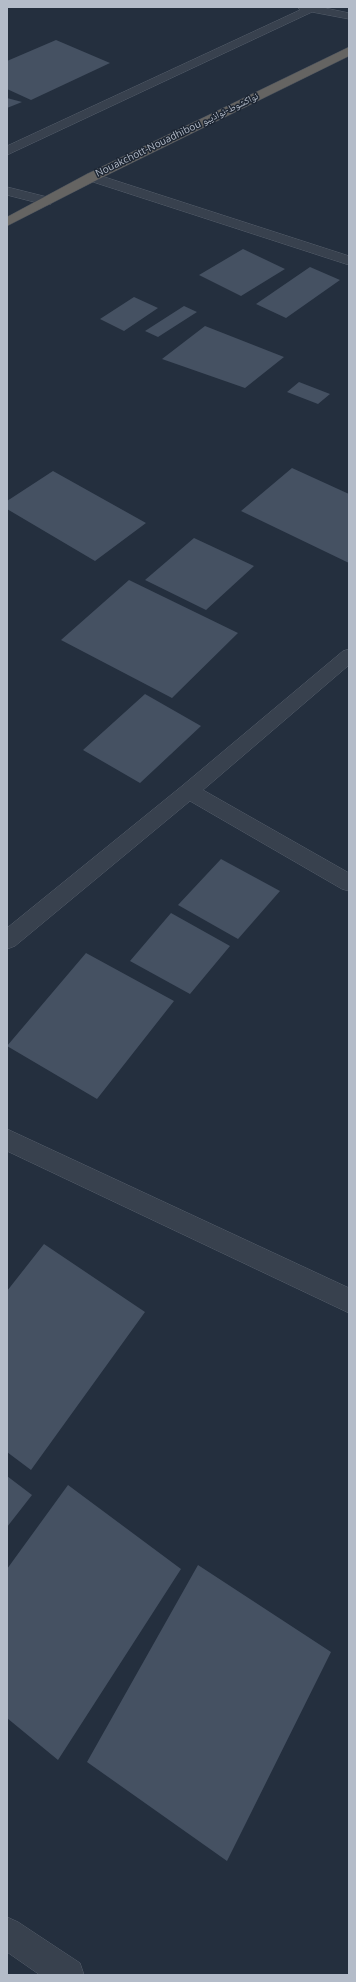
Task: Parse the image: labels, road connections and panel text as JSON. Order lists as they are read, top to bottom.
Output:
{
  "streets": {
    "highway": ["Nouakchott-Nouadhibou نواكشوط-نواذيبو"]
  }
}
